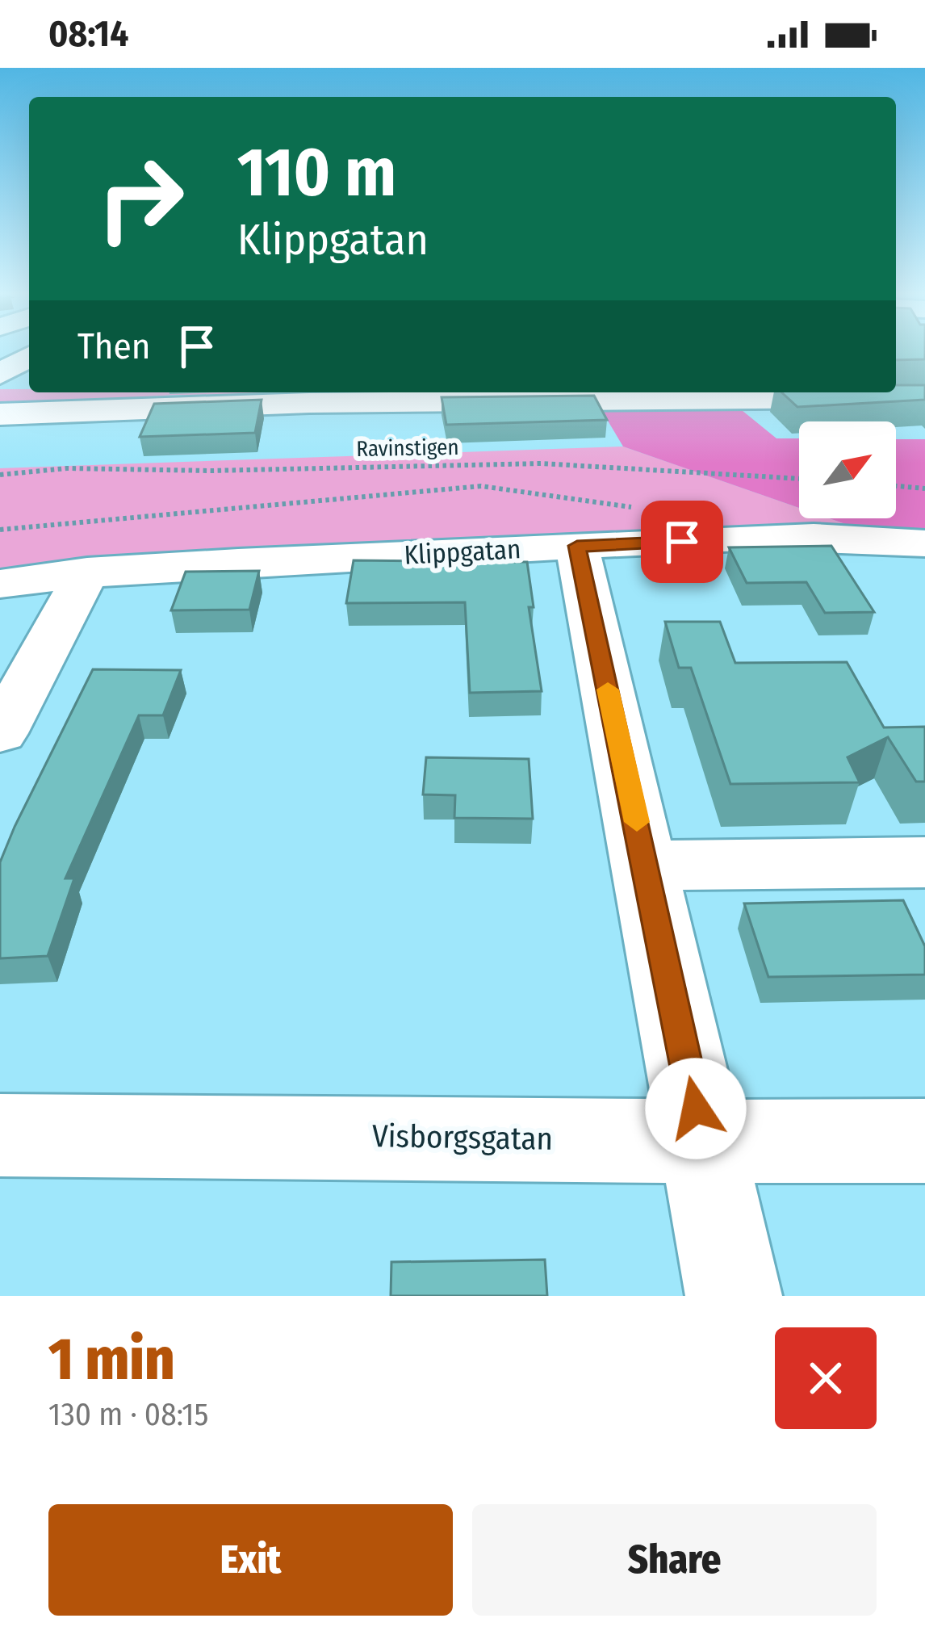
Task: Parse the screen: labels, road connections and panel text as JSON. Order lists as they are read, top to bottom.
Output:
{
  "streets": {
    "street": ["Klippgatan", "Visborgsgatan"],
    "path": ["Ravinstigen"]
  },
  "north": "top right",
  "page": {
    "status": "08:14",
    "turn": ["110 m", "Klippgatan"],
    "then": "Then",
    "heading": ["1 min", "130 m · 08:15"],
    "buttons": ["Exit", "Share"]
  }
}
